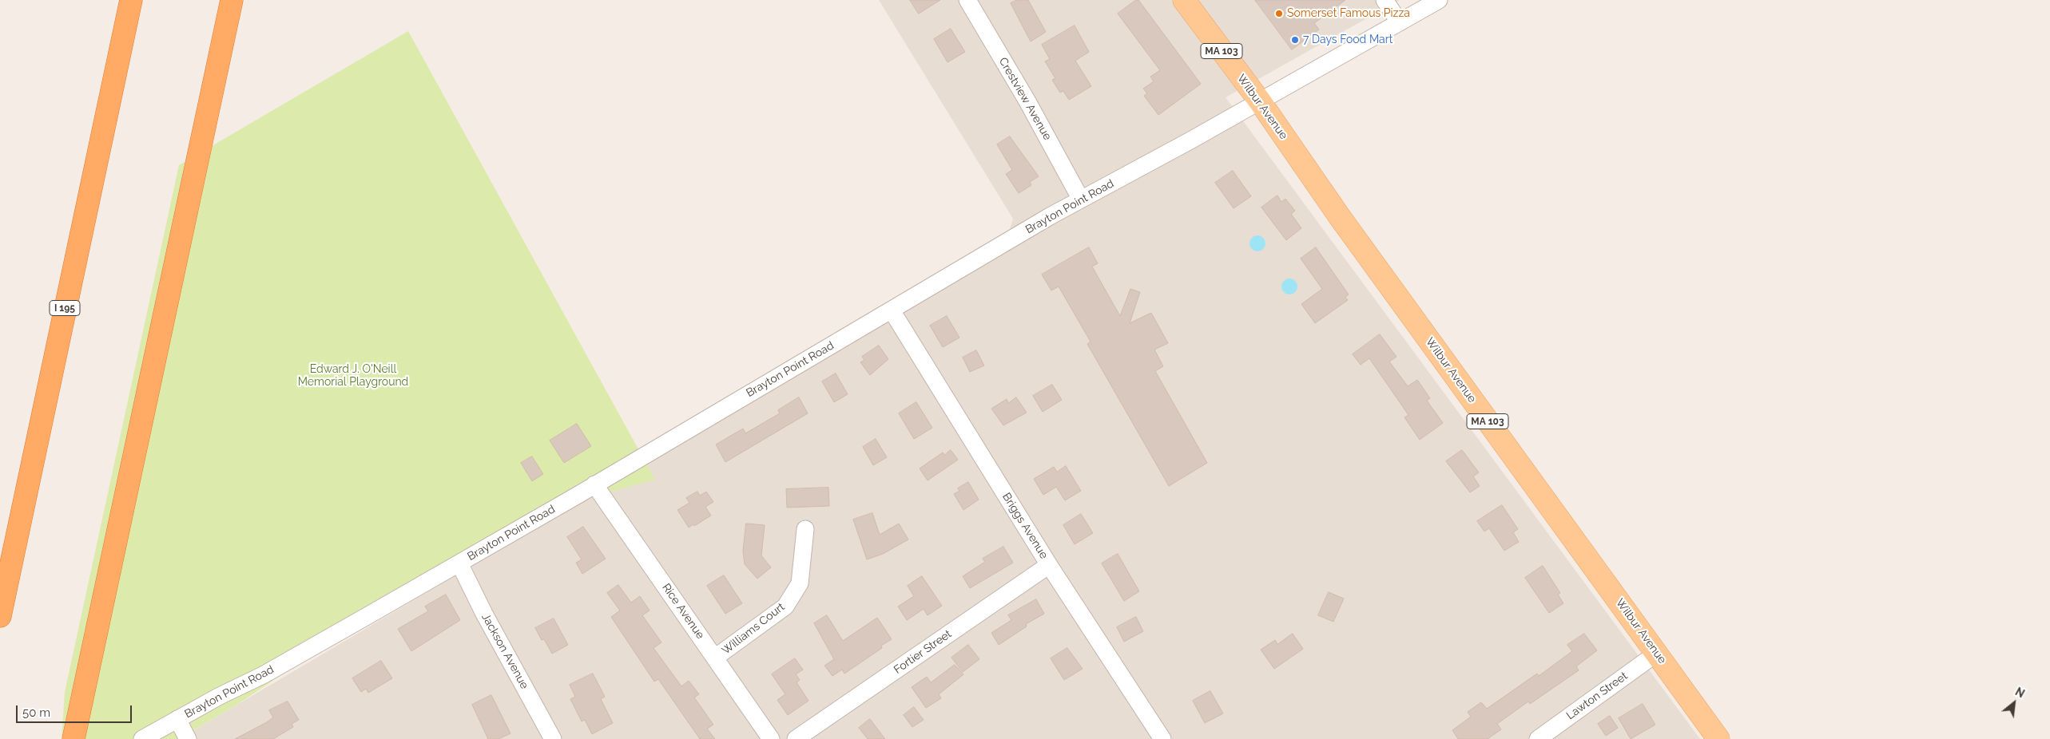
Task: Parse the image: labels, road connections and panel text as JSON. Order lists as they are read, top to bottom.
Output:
{
  "streets": {
    "highway": ["I 195"],
    "main road": ["MA 103", "Wilbur Avenue"],
    "street": [
      "Crestview Avenue",
      "Brayton Point Road",
      "Briggs Avenue",
      "Rice Avenue",
      "Williams Court",
      "Jackson Avenue",
      "Fortier Street",
      "Lawton Street"
    ]
  },
  "crossings": [
    ["Crestview Avenue", "Brayton Point Road"],
    ["Wilbur Avenue", "Brayton Point Road"],
    ["Wilbur Avenue", "Lawton Street"],
    ["Brayton Point Road", "Briggs Avenue"],
    ["Brayton Point Road", "Rice Avenue"],
    ["Brayton Point Road", "Jackson Avenue"],
    ["Briggs Avenue", "Fortier Street"],
    ["Rice Avenue", "Williams Court"]
  ],
  "parks": ["Edward J. O'Neill Memorial Playground"],
  "places": ["Somerset Famous Pizza", "7 Days Food Mart"],
  "scale_bar": "50 m",
  "north": "top right"
}
